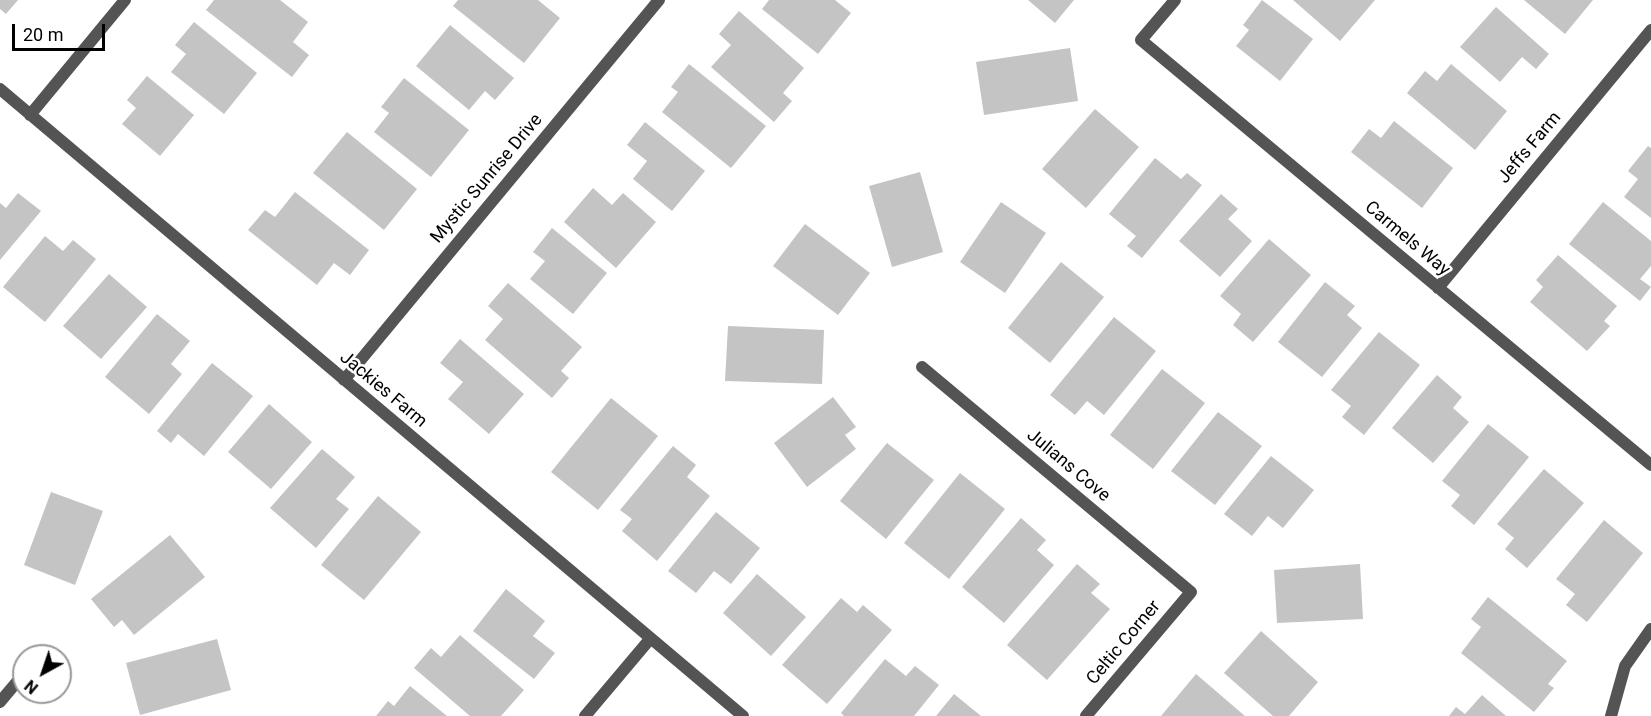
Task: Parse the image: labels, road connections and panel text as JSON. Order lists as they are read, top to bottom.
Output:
{
  "streets": {
    "street": [
      "Jeffs Farm",
      "Mystic Sunrise Drive",
      "Carmels Way",
      "Jackies Farm",
      "Julians Cove",
      "Celtic Corner"
    ]
  },
  "crossings": [
    ["Jeffs Farm", "Carmels Way"],
    ["Mystic Sunrise Drive", "Jackies Farm"],
    ["Julians Cove", "Celtic Corner"]
  ],
  "scale_bar": "20 m",
  "north": "bottom left"
}
